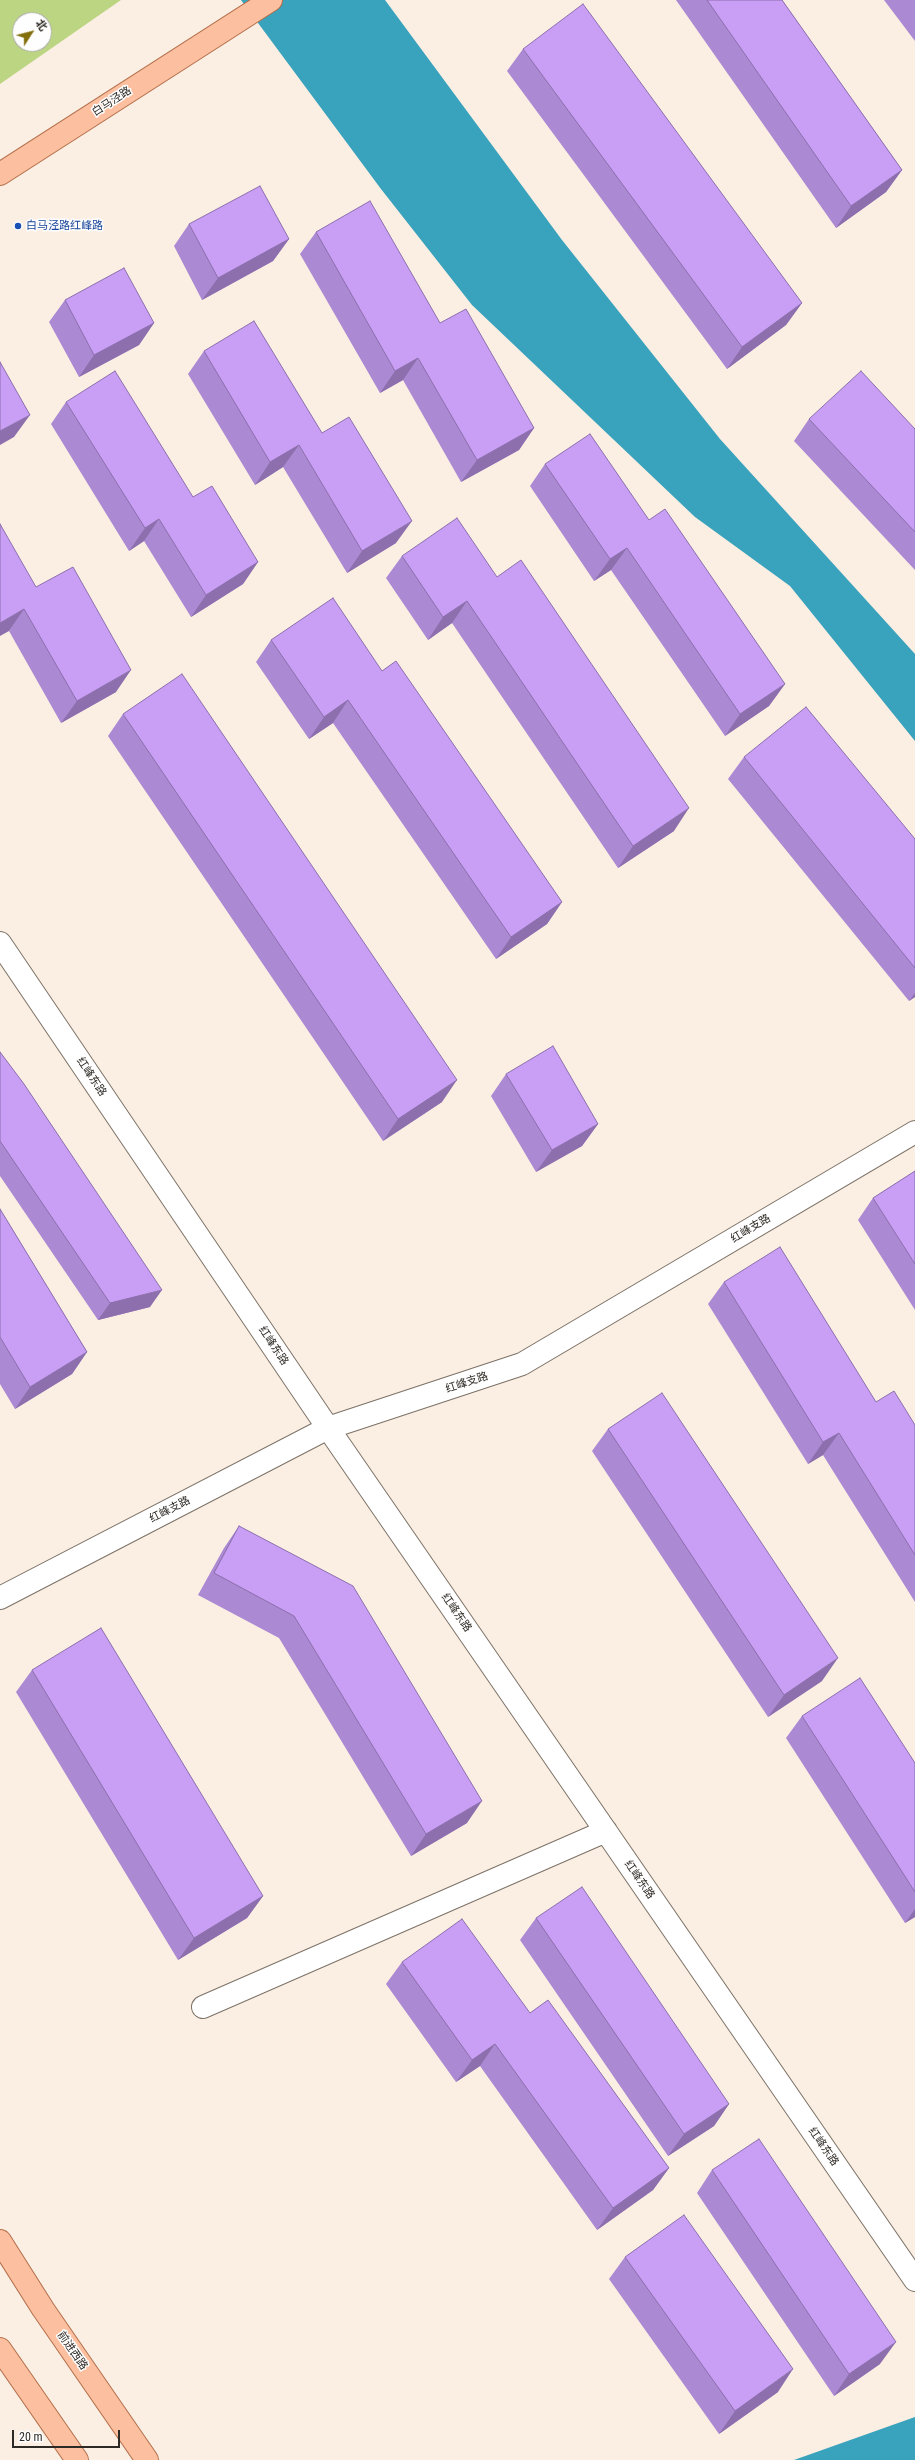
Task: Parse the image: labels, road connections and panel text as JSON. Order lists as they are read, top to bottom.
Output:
{
  "streets": {
    "main road": ["白马泾路", "前进西路"],
    "street": ["红峰东路", "红峰支路"]
  },
  "crossings": [
    ["红峰东路", "红峰支路"]
  ],
  "places": ["白马泾路红峰路"],
  "scale_bar": "20 m",
  "north": "top right"
}
